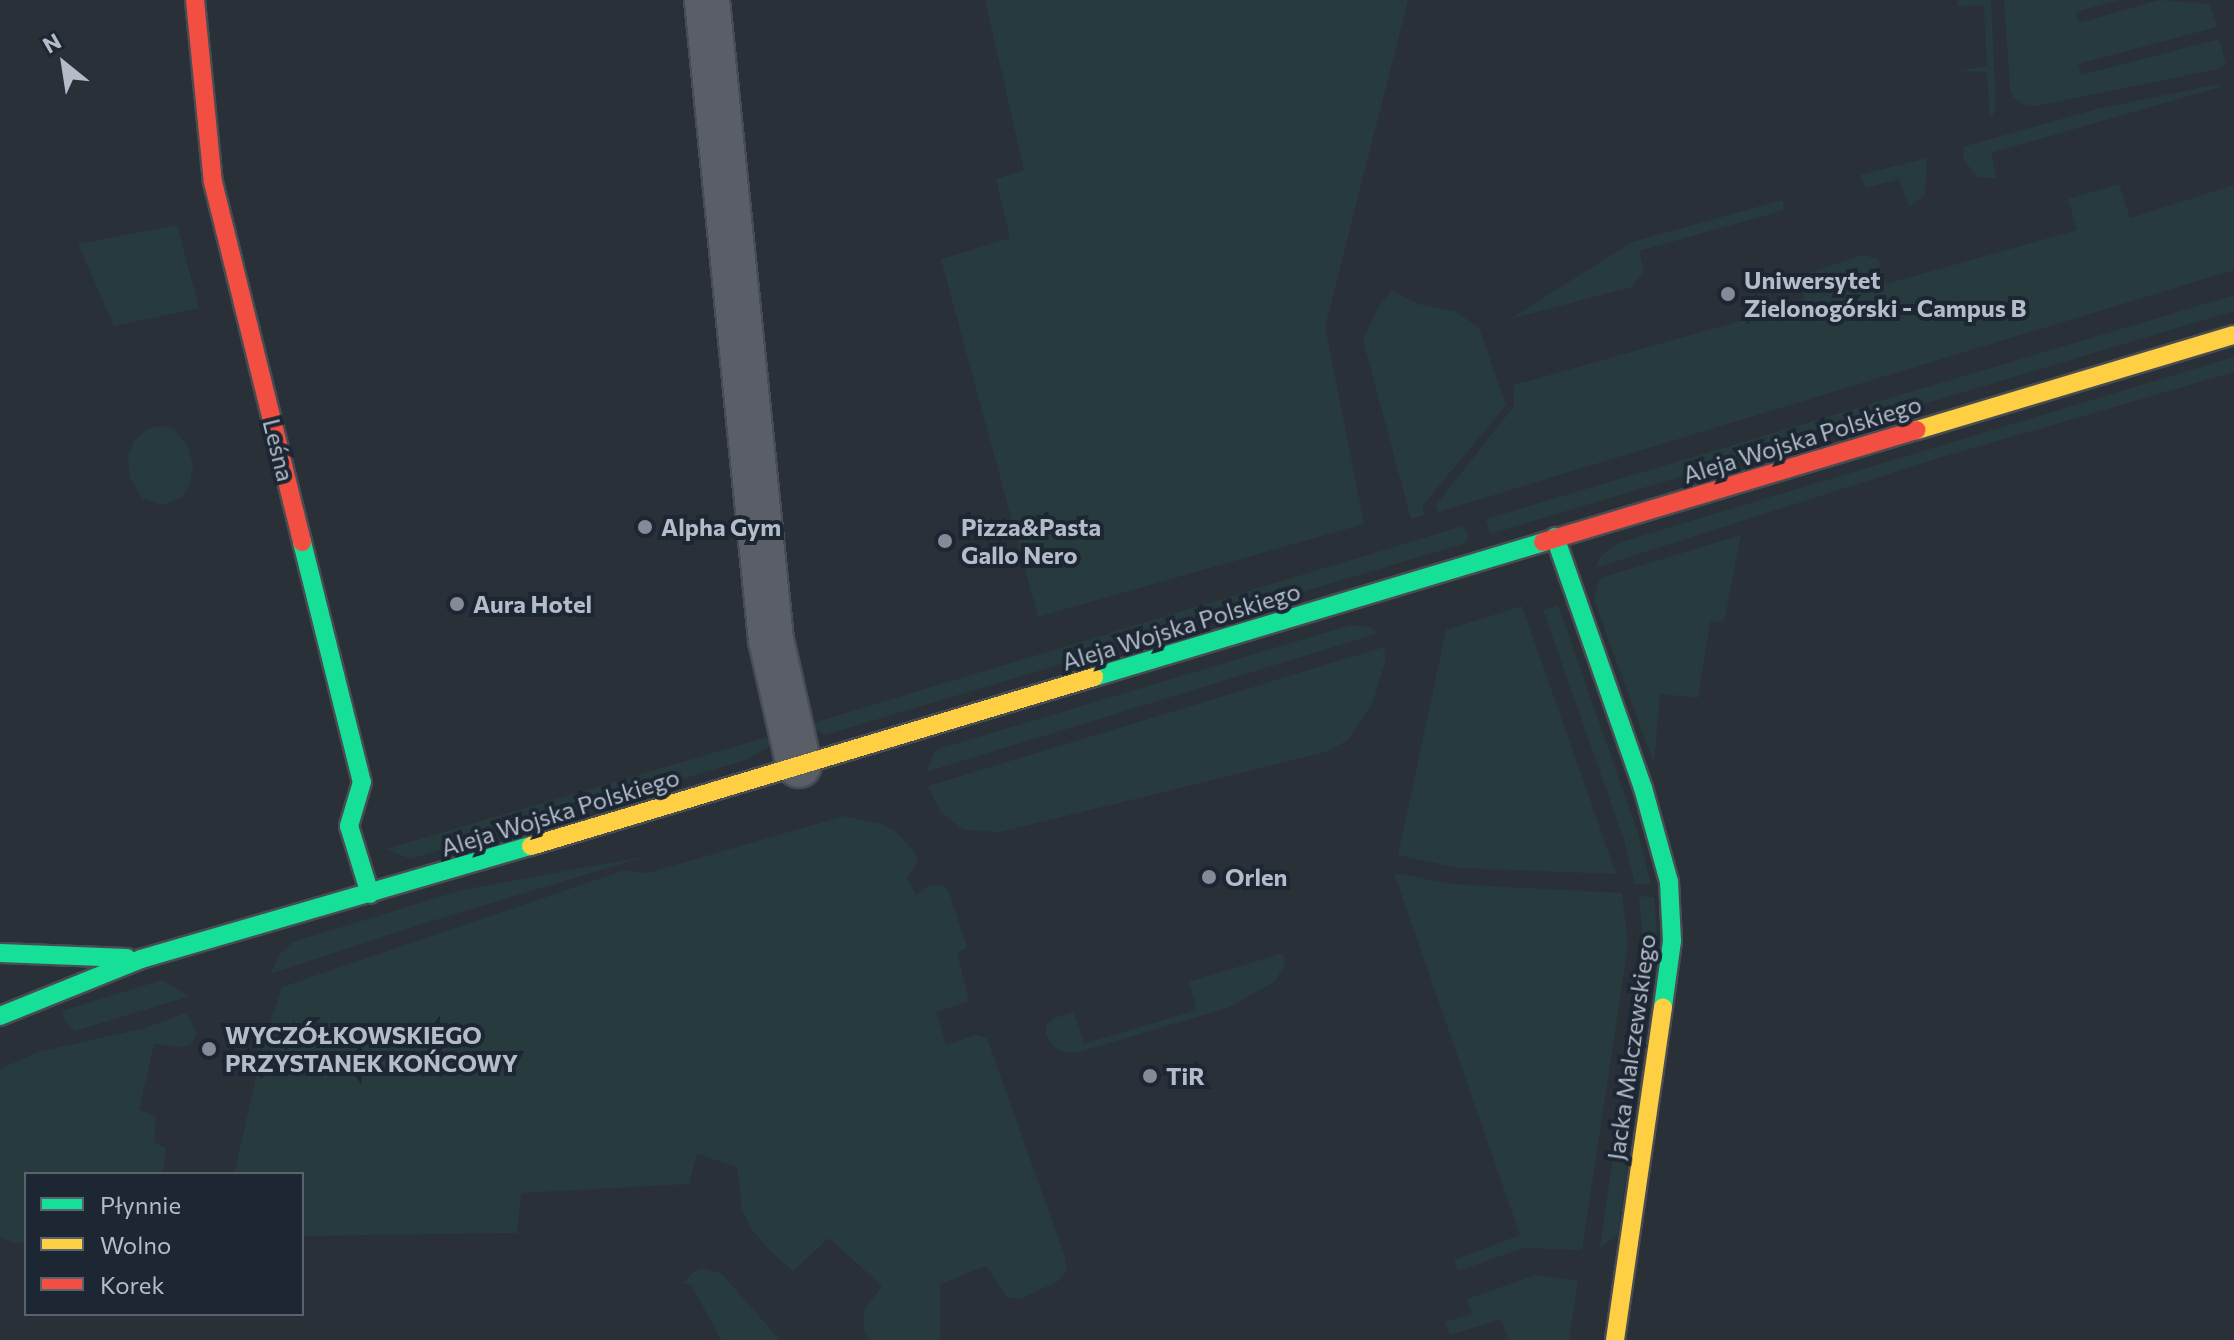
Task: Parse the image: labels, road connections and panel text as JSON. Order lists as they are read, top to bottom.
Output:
{
  "streets": {
    "main road": ["Aleja Wojska Polskiego", "Leśna", "Jacka Malczewskiego"]
  },
  "crossings": [
    ["Aleja Wojska Polskiego", "Leśna"],
    ["Aleja Wojska Polskiego", "Jacka Malczewskiego"]
  ],
  "places": [
    "Uniwersytet Zielonogórski - Campus B",
    "Alpha Gym",
    "Pizza&Pasta Gallo Nero",
    "Aura Hotel",
    "Orlen",
    "WYCZÓŁKOWSKIEGO PRZYSTANEK KOŃCOWY",
    "TiR"
  ],
  "legend": ["Płynnie", "Wolno", "Korek"],
  "north": "top left"
}
